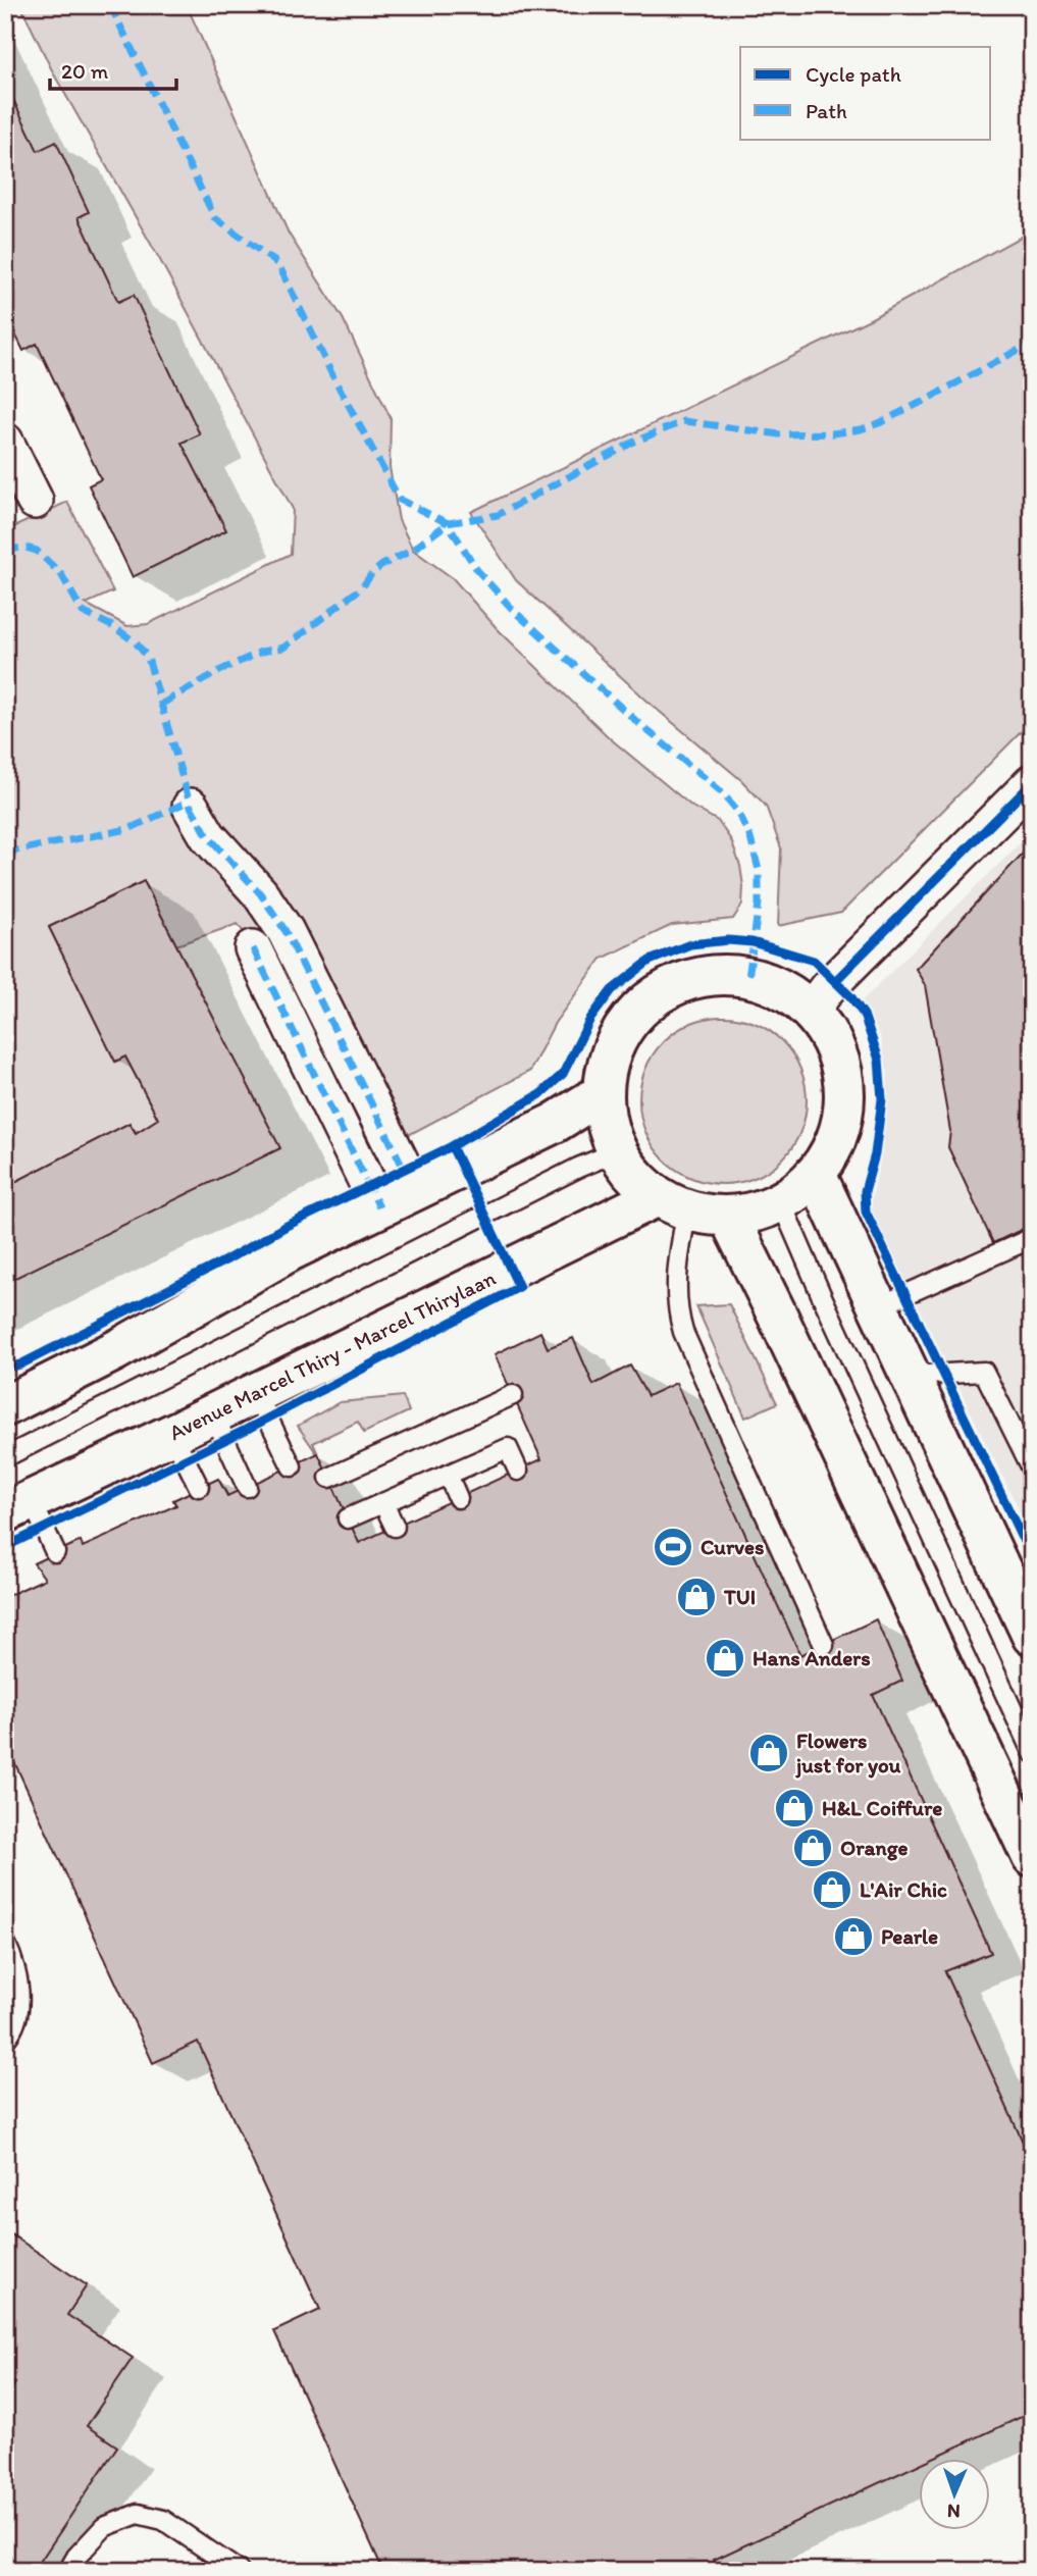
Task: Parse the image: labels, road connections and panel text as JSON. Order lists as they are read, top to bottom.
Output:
{
  "streets": {
    "main road": ["Avenue Marcel Thiry - Marcel Thirylaan"]
  },
  "places": {
    "sports": ["Curves"],
    "shop": [
      "TUI",
      "Hans Anders",
      "Flowers just for you",
      "H&L Coiffure",
      "Orange",
      "L'Air Chic",
      "Pearle"
    ]
  },
  "legend": ["Cycle path", "Path"],
  "scale_bar": "20 m",
  "north": "bottom"
}
